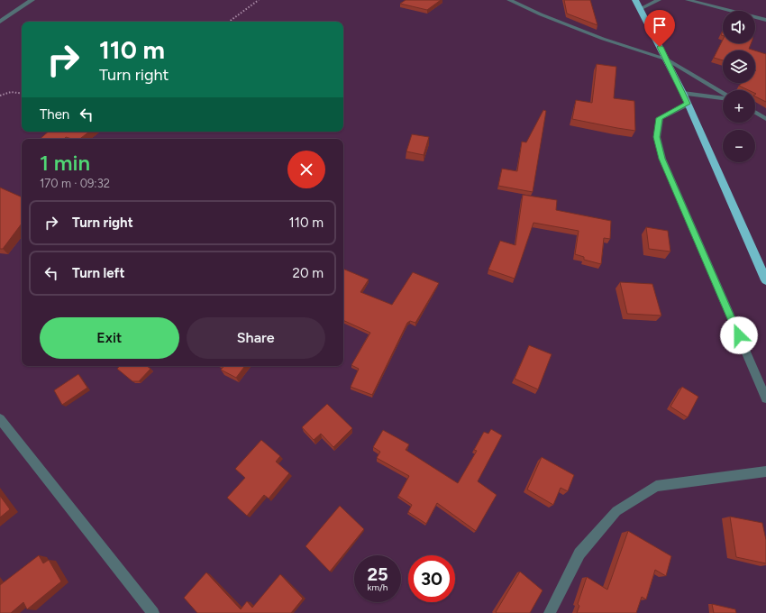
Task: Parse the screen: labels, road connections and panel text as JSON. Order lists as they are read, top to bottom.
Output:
{
  "page": {
    "map_buttons": ["+", "−"],
    "turn": ["110 m", "Turn right"],
    "then": "Then",
    "heading": ["1 min", "170 m · 09:32"],
    "list": [
      {
        "name": "Turn right",
        "value": "110 m"
      },
      {
        "name": "Turn left",
        "value": "20 m"
      }
    ],
    "buttons": ["Exit", "Share"],
    "speed": "25 km/h",
    "limit": "30"
  }
}
